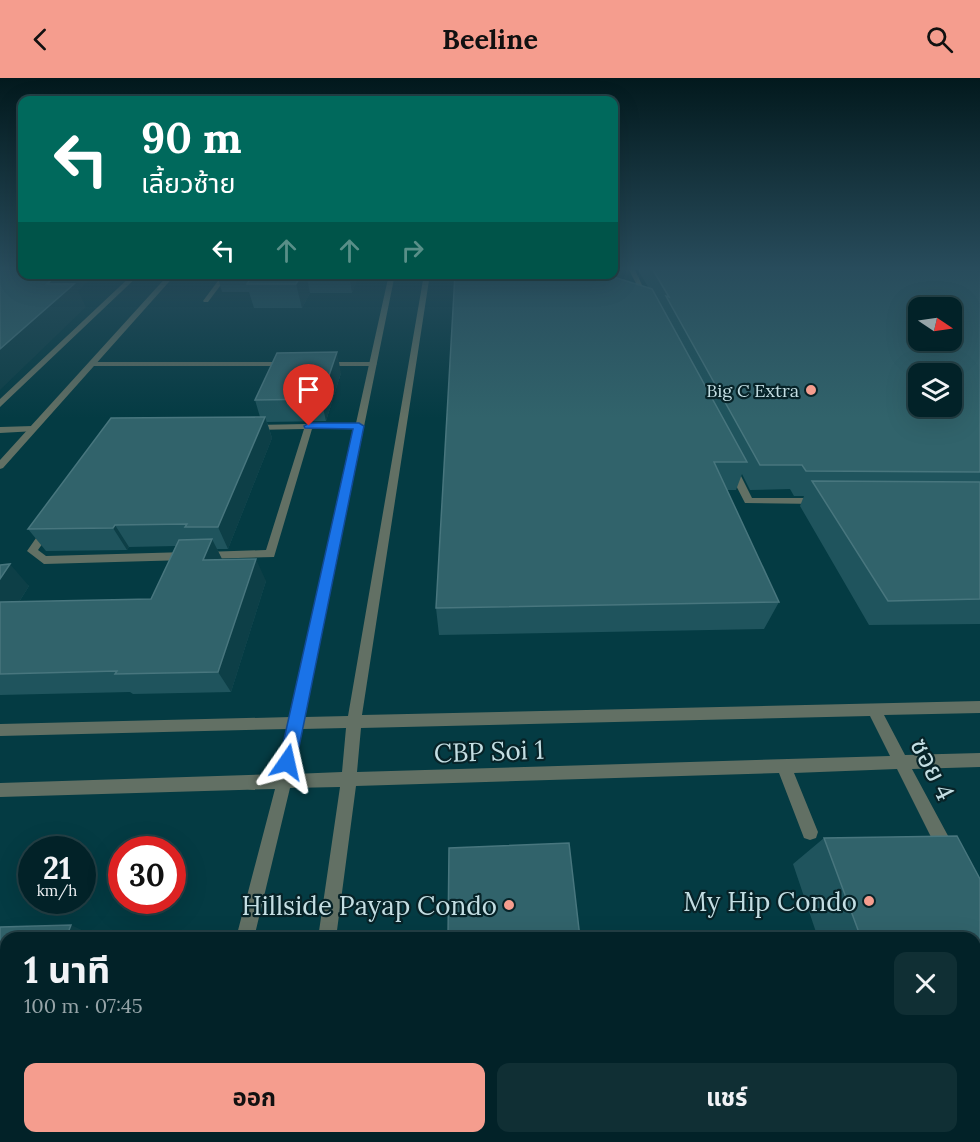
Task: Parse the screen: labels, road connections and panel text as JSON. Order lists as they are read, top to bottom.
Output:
{
  "streets": {
    "street": ["CBP Soi 1", "ซอย 4"]
  },
  "crossings": [
    ["CBP Soi 1", "ซอย 4"]
  ],
  "places": ["Big C Extra", "My Hip Condo", "Hillside Payap Condo"],
  "north": "right",
  "page": {
    "header": "Beeline",
    "turn": ["90 m", "เลี้ยวซ้าย"],
    "speed": "21 km/h",
    "limit": "30",
    "heading": ["1 นาที", "100 m · 07:45"],
    "buttons": ["ออก", "แชร์"]
  }
}
